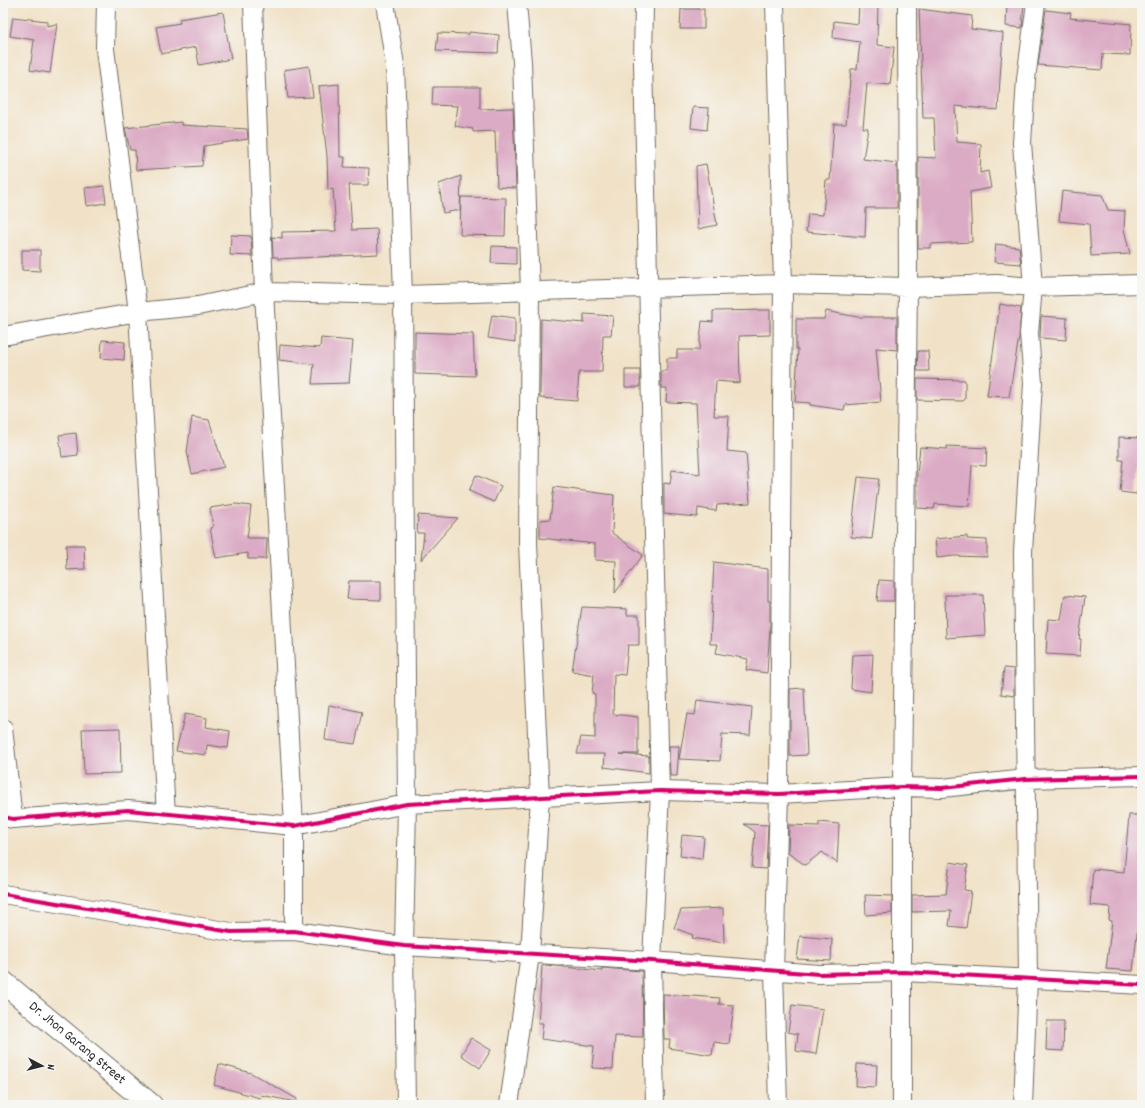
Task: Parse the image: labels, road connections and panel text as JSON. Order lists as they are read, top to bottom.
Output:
{
  "streets": {
    "street": ["Dr. Jhon Garang Street"]
  },
  "north": "right"
}
